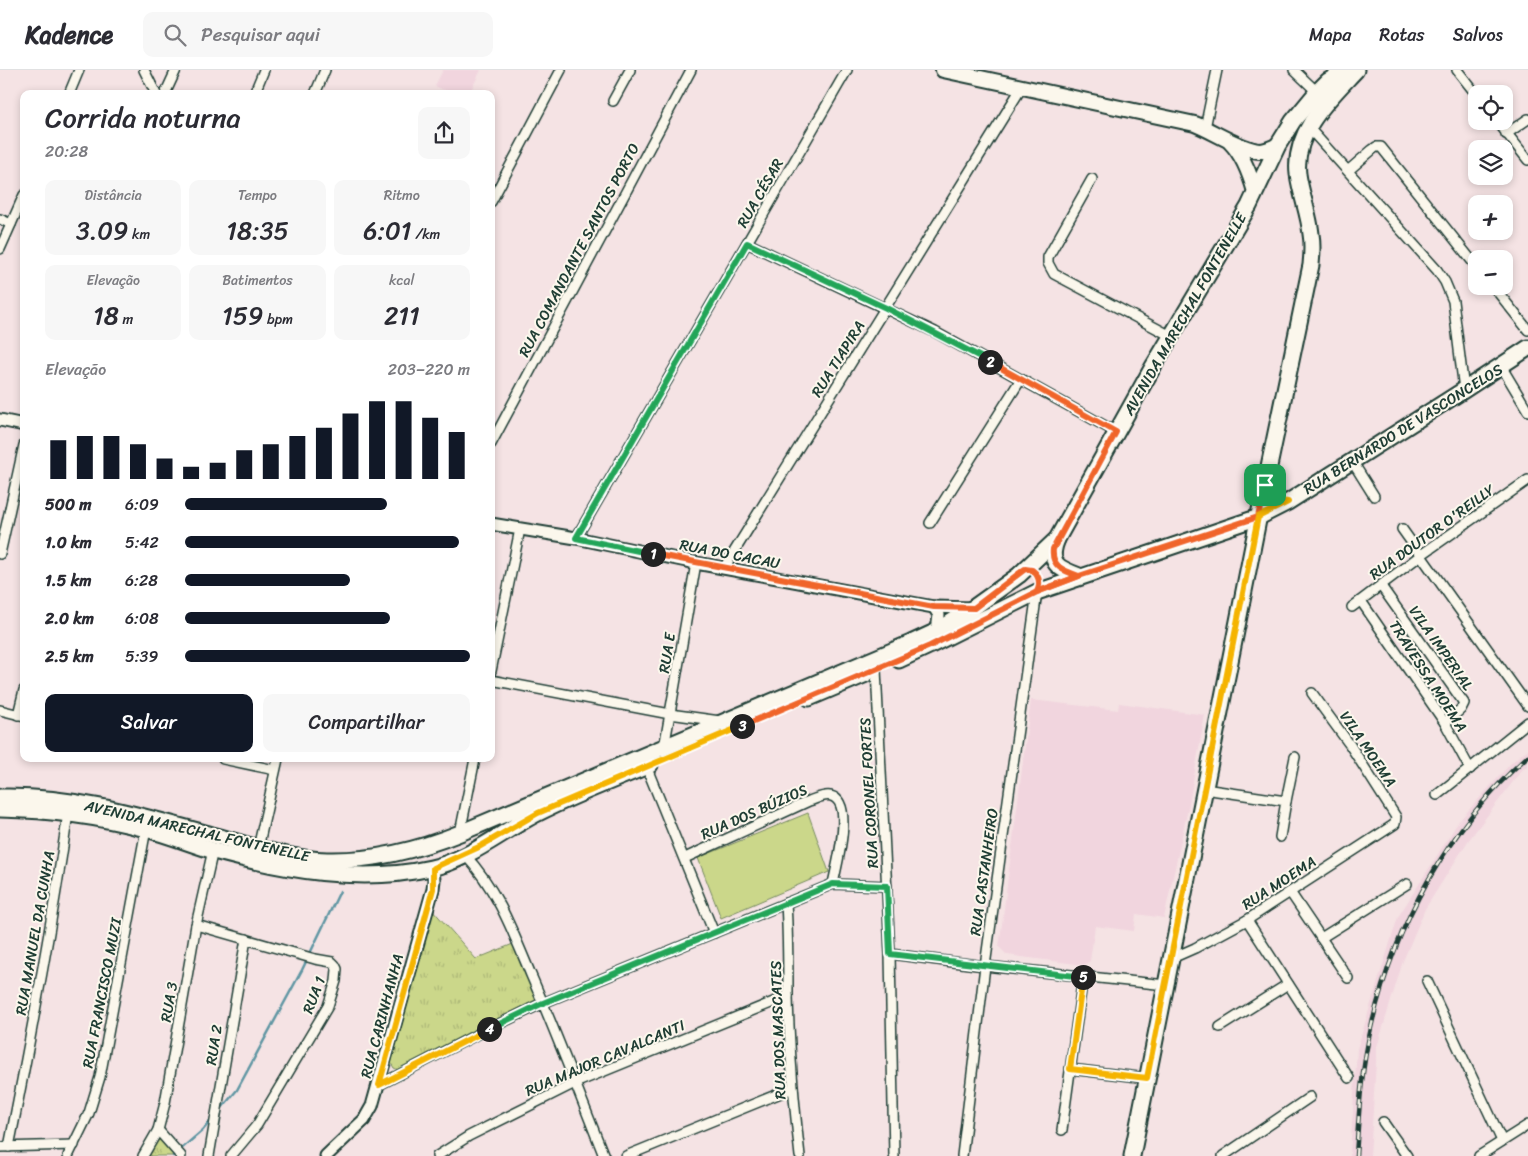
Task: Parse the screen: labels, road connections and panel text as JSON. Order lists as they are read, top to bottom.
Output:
{
  "streets": {
    "main road": ["AVENIDA MARECHAL FONTENELLE", "RUA BERNARDO DE VASCONCELOS"],
    "street": [
      "RUA CÉSAR",
      "RUA COMANDANTE SANTOS PORTO",
      "RUA TIAPIRA",
      "RUA DOUTOR O'REILLY",
      "RUA DO CACAU",
      "VILA IMPERIAL",
      "RUA E",
      "TRAVESSA MOEMA",
      "VILA MOEMA",
      "RUA CORONEL FORTES",
      "RUA DOS BÚZIOS",
      "RUA CASTANHEIRO",
      "RUA MOEMA",
      "RUA MANUEL DA CUNHA",
      "RUA FRANCISCO MUZI",
      "RUA 1",
      "RUA 3",
      "RUA CARINHANHA",
      "RUA DOS MASCATES",
      "RUA 2",
      "RUA MAJOR CAVALCANTI"
    ]
  },
  "crossings": [
    ["RUA CÉSAR", "RUA DO CACAU"],
    ["AVENIDA MARECHAL FONTENELLE", "RUA BERNARDO DE VASCONCELOS"],
    ["AVENIDA MARECHAL FONTENELLE", "RUA DO CACAU"],
    ["AVENIDA MARECHAL FONTENELLE", "RUA E"],
    ["AVENIDA MARECHAL FONTENELLE", "RUA CORONEL FORTES"],
    ["AVENIDA MARECHAL FONTENELLE", "RUA CASTANHEIRO"],
    ["AVENIDA MARECHAL FONTENELLE", "RUA MANUEL DA CUNHA"],
    ["AVENIDA MARECHAL FONTENELLE", "RUA FRANCISCO MUZI"],
    ["AVENIDA MARECHAL FONTENELLE", "RUA 3"],
    ["AVENIDA MARECHAL FONTENELLE", "RUA CARINHANHA"],
    ["RUA TIAPIRA", "RUA DO CACAU"],
    ["RUA DOUTOR O'REILLY", "VILA IMPERIAL"],
    ["RUA DOUTOR O'REILLY", "TRAVESSA MOEMA"],
    ["RUA DO CACAU", "RUA E"],
    ["VILA IMPERIAL", "TRAVESSA MOEMA"],
    ["VILA MOEMA", "RUA MOEMA"],
    ["RUA 1", "RUA 3"],
    ["RUA 1", "RUA 2"],
    ["RUA DOS MASCATES", "RUA MAJOR CAVALCANTI"]
  ],
  "page": {
    "header": "Kadence",
    "search": "Pesquisar aqui",
    "nav": ["Mapa", "Rotas", "Salvos"],
    "map_buttons": ["+", "−"],
    "heading": ["Corrida noturna", "20:28"],
    "stats": [
      ["Distância", "3.09 km"],
      ["Tempo", "18:35"],
      ["Ritmo", "6:01 /km"],
      ["Elevação", "18 m"],
      ["Batimentos", "159 bpm"],
      ["kcal", "211"]
    ],
    "chart": ["Elevação", "203–220 m"],
    "pins": [
      "2",
      "1",
      "3",
      "5",
      "4"
    ],
    "list": [
      {
        "name": "500 m",
        "note": "6:09"
      },
      {
        "name": "1.0 km",
        "note": "5:42"
      },
      {
        "name": "1.5 km",
        "note": "6:28"
      },
      {
        "name": "2.0 km",
        "note": "6:08"
      },
      {
        "name": "2.5 km",
        "note": "5:39"
      }
    ],
    "buttons": ["Salvar", "Compartilhar"]
  }
}
